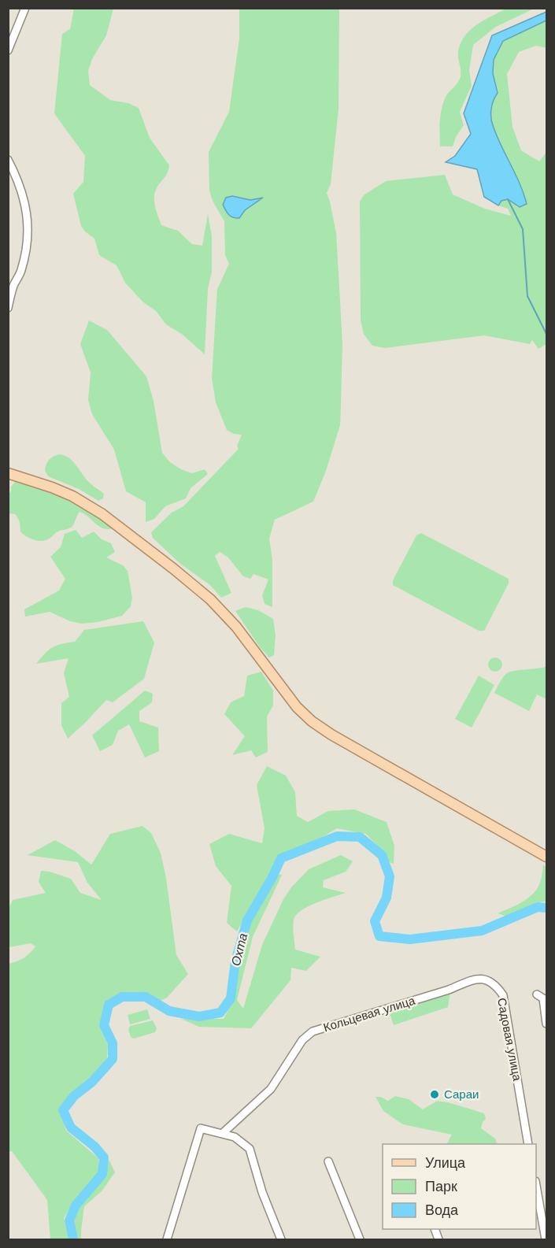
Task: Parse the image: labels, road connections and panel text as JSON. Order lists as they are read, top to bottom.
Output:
{
  "streets": {
    "street": ["Кольцевая улица", "Садовая улица"]
  },
  "crossings": [
    ["Кольцевая улица", "Садовая улица"]
  ],
  "water": ["Охта"],
  "places": ["Сараи"],
  "legend": ["Улица", "Парк", "Вода"]
}
